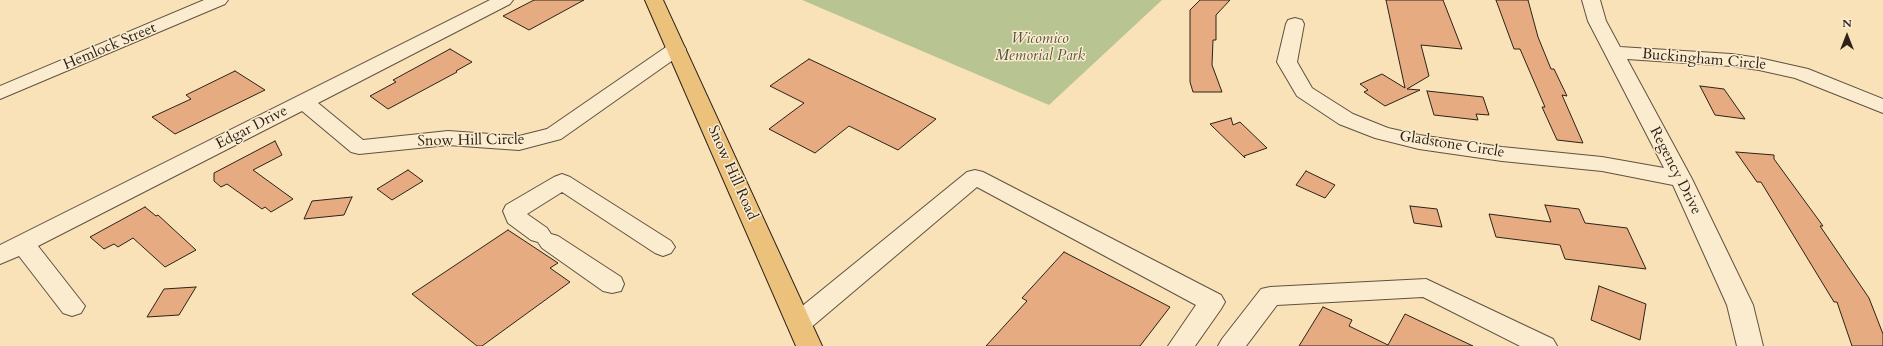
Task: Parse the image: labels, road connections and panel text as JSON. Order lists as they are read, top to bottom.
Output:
{
  "streets": {
    "main road": ["Snow Hill Road"],
    "street": [
      "Hemlock Street",
      "Buckingham Circle",
      "Edgar Drive",
      "Snow Hill Circle",
      "Gladstone Circle",
      "Regency Drive"
    ]
  },
  "crossings": [
    ["Buckingham Circle", "Regency Drive"],
    ["Edgar Drive", "Snow Hill Circle"],
    ["Snow Hill Circle", "Snow Hill Road"],
    ["Gladstone Circle", "Regency Drive"]
  ],
  "parks": ["Wicomico Memorial Park"],
  "north": "top"
}
